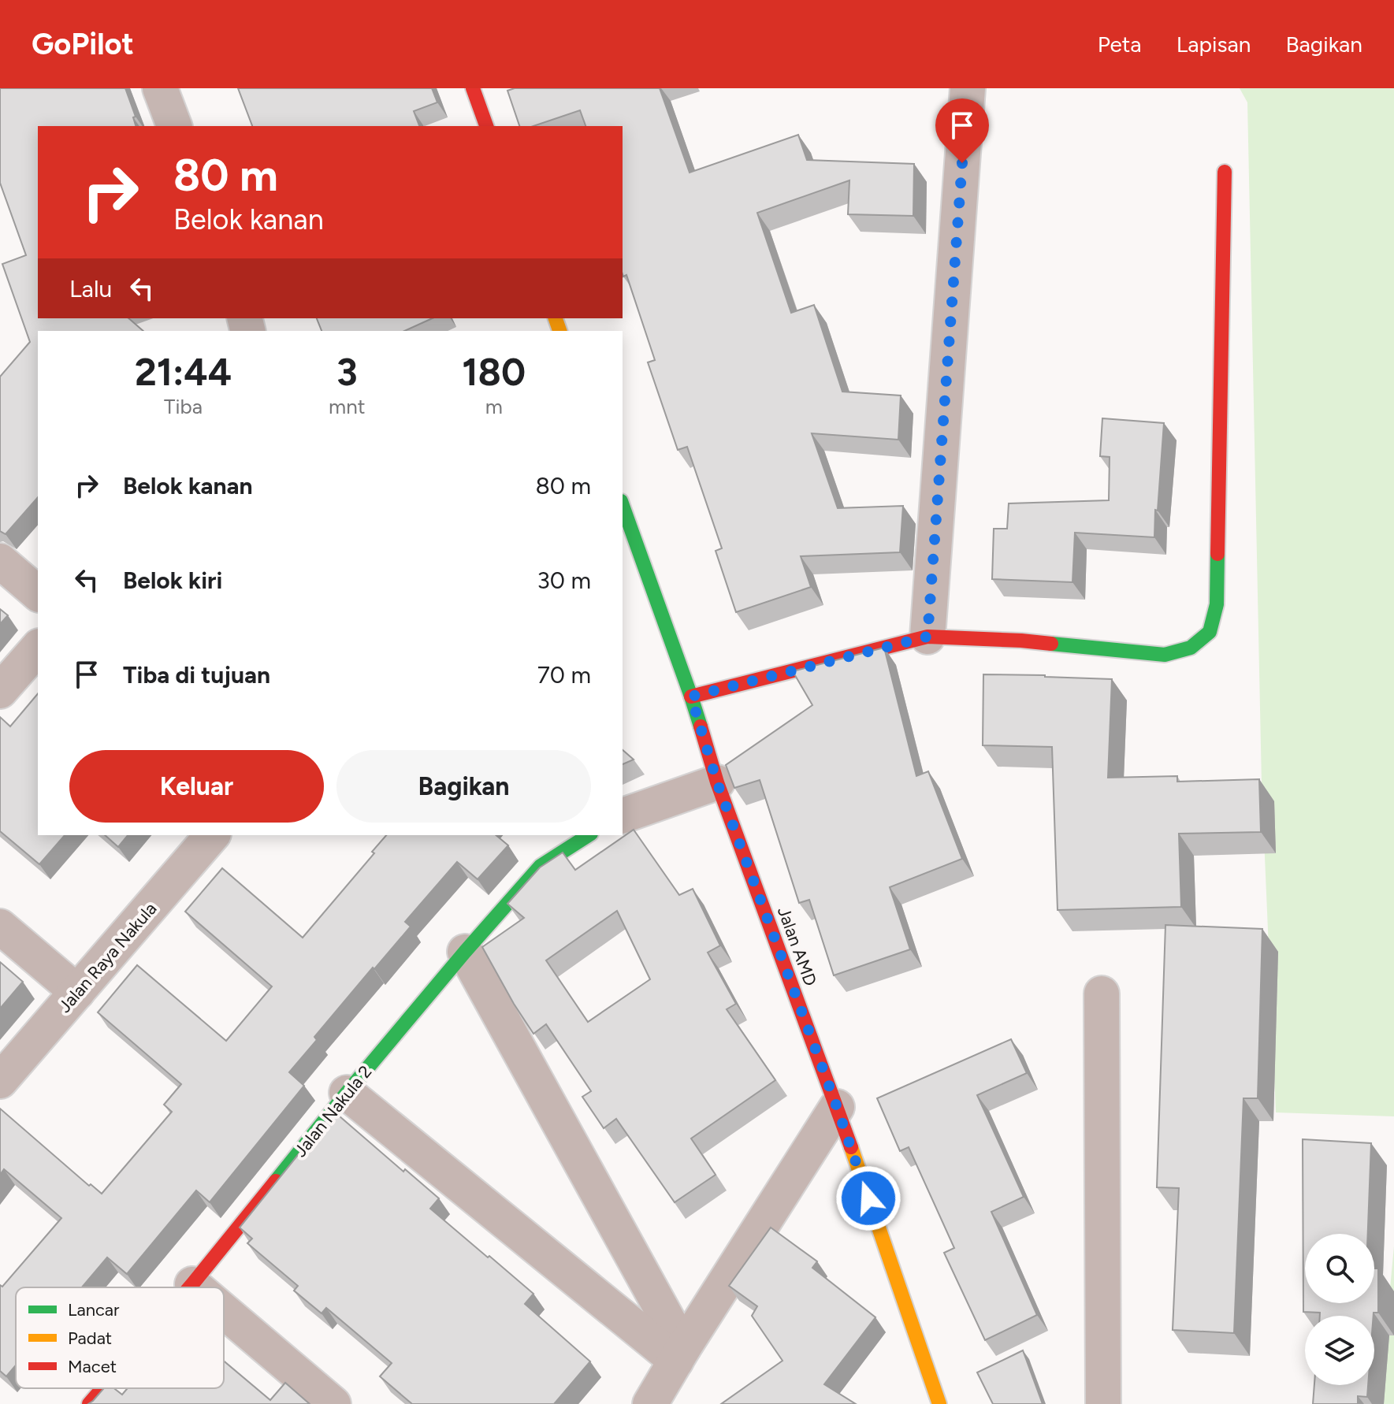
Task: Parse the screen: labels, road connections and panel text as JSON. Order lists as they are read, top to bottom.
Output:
{
  "streets": {
    "street": ["Jalan AMD", "Jalan Raya Nakula", "Jalan Nakula 2"]
  },
  "legend": ["Lancar", "Padat", "Macet"],
  "page": {
    "header": "GoPilot",
    "nav": ["Peta", "Lapisan", "Bagikan"],
    "turn": ["80 m", "Belok kanan"],
    "then": "Lalu",
    "eta": [
      "21:44",
      "Tiba",
      "3",
      "mnt",
      "180",
      "m"
    ],
    "list": [
      {
        "name": "Belok kanan",
        "value": "80 m"
      },
      {
        "name": "Belok kiri",
        "value": "30 m"
      },
      {
        "name": "Tiba di tujuan",
        "value": "70 m"
      }
    ],
    "buttons": ["Keluar", "Bagikan"]
  }
}
